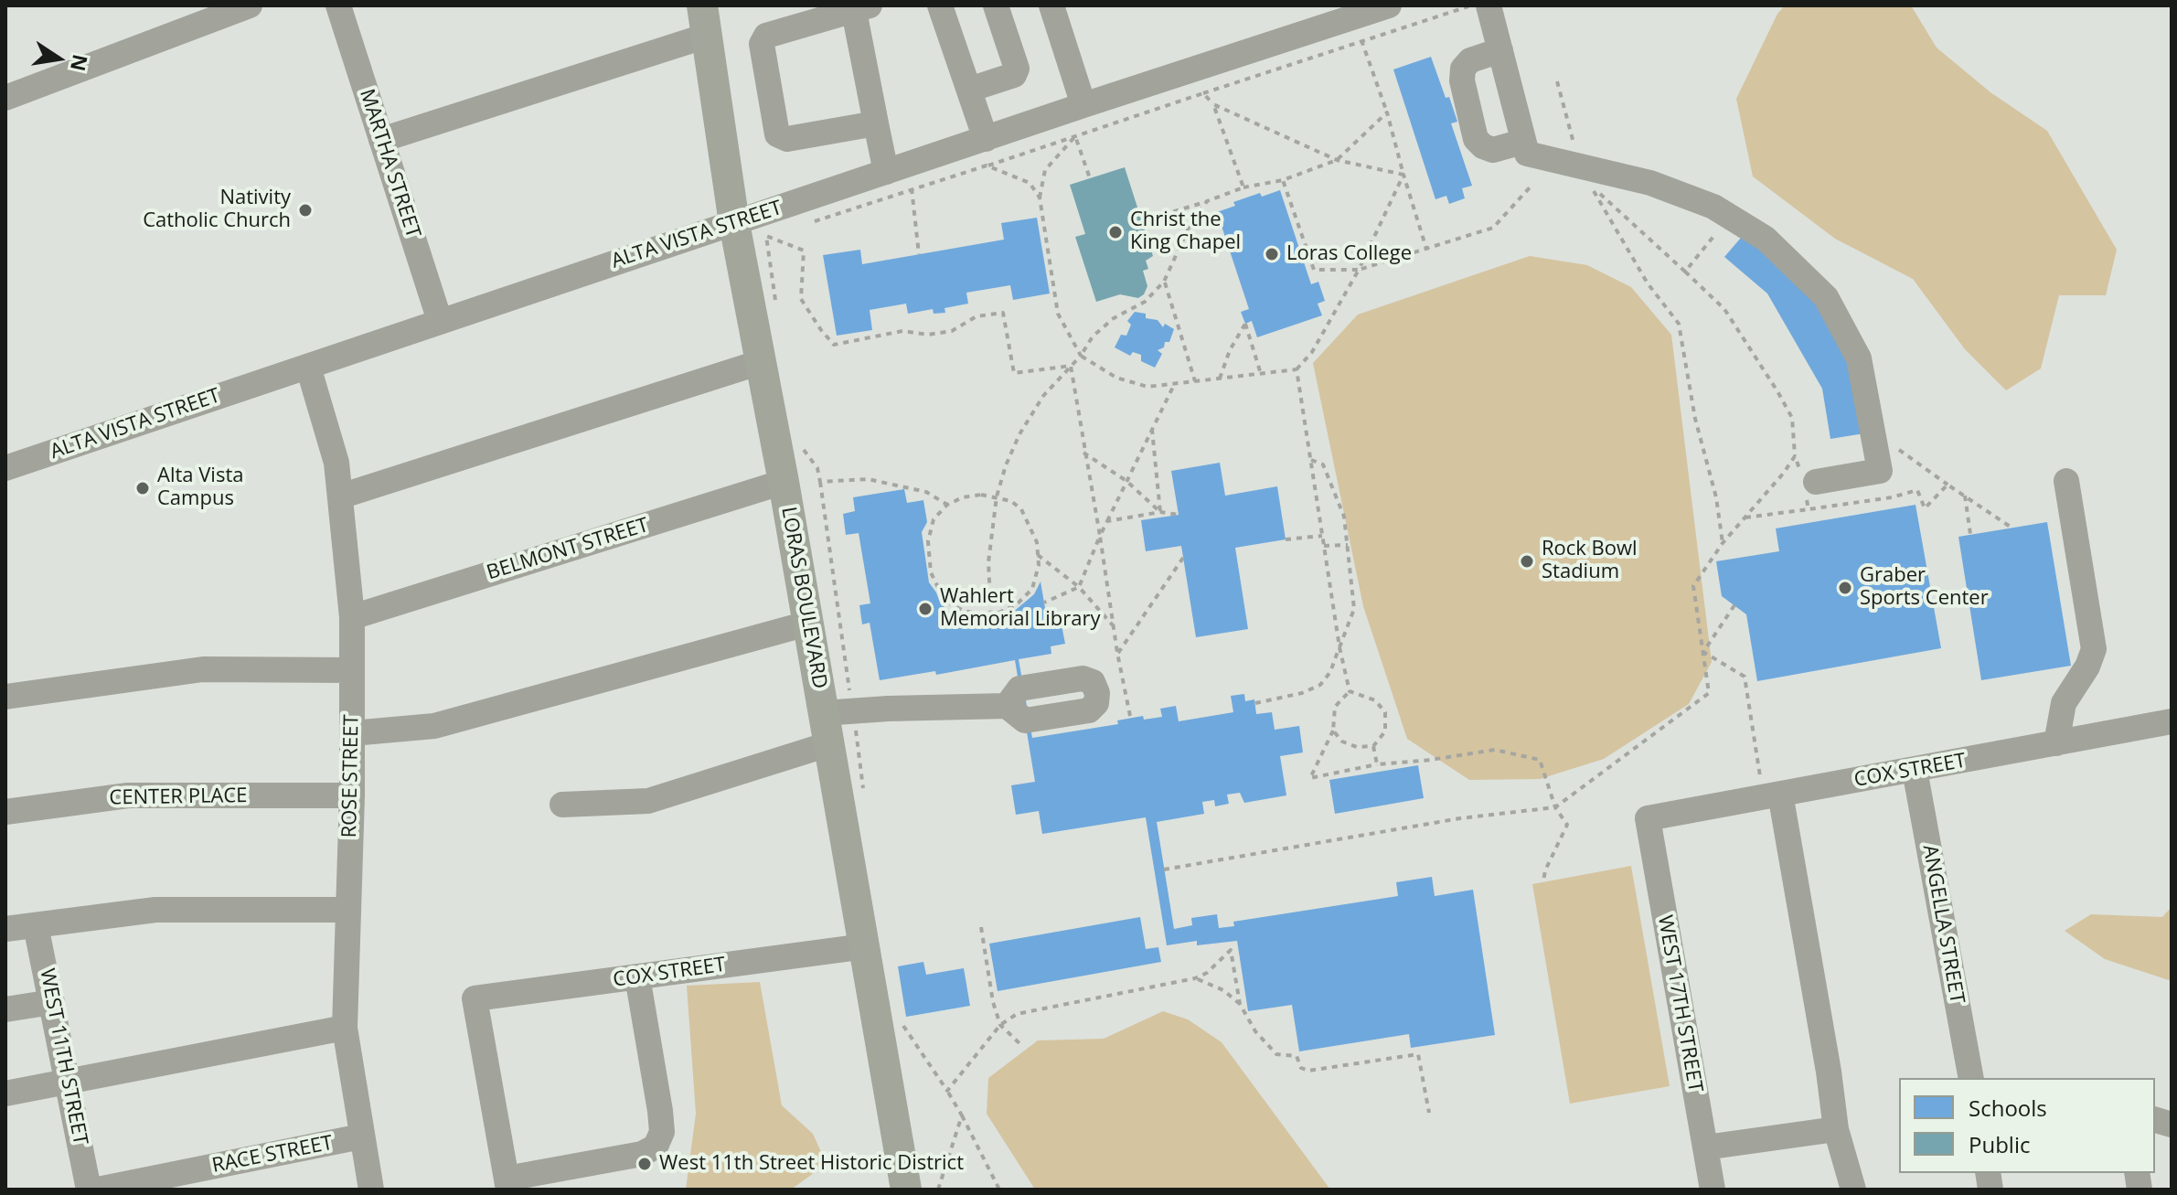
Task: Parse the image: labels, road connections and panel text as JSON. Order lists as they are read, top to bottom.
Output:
{
  "streets": {
    "main road": ["LORAS BOULEVARD"],
    "street": [
      "MARTHA STREET",
      "ALTA VISTA STREET",
      "BELMONT STREET",
      "COX STREET",
      "ROSE STREET",
      "CENTER PLACE",
      "ANGELLA STREET",
      "WEST 17TH STREET",
      "WEST 11TH STREET",
      "RACE STREET"
    ]
  },
  "crossings": [
    ["MARTHA STREET", "ALTA VISTA STREET"],
    ["ALTA VISTA STREET", "LORAS BOULEVARD"],
    ["ALTA VISTA STREET", "ROSE STREET"],
    ["BELMONT STREET", "LORAS BOULEVARD"],
    ["BELMONT STREET", "ROSE STREET"],
    ["LORAS BOULEVARD", "COX STREET"],
    ["COX STREET", "ANGELLA STREET"],
    ["COX STREET", "WEST 17TH STREET"],
    ["ROSE STREET", "CENTER PLACE"],
    ["ROSE STREET", "RACE STREET"]
  ],
  "places": [
    "Nativity Catholic Church",
    "Christ the King Chapel",
    "Loras College",
    "Alta Vista Campus",
    "Rock Bowl Stadium",
    "Graber Sports Center",
    "Wahlert Memorial Library",
    "West 11th Street Historic District"
  ],
  "legend": ["Schools", "Public"],
  "north": "right"
}
